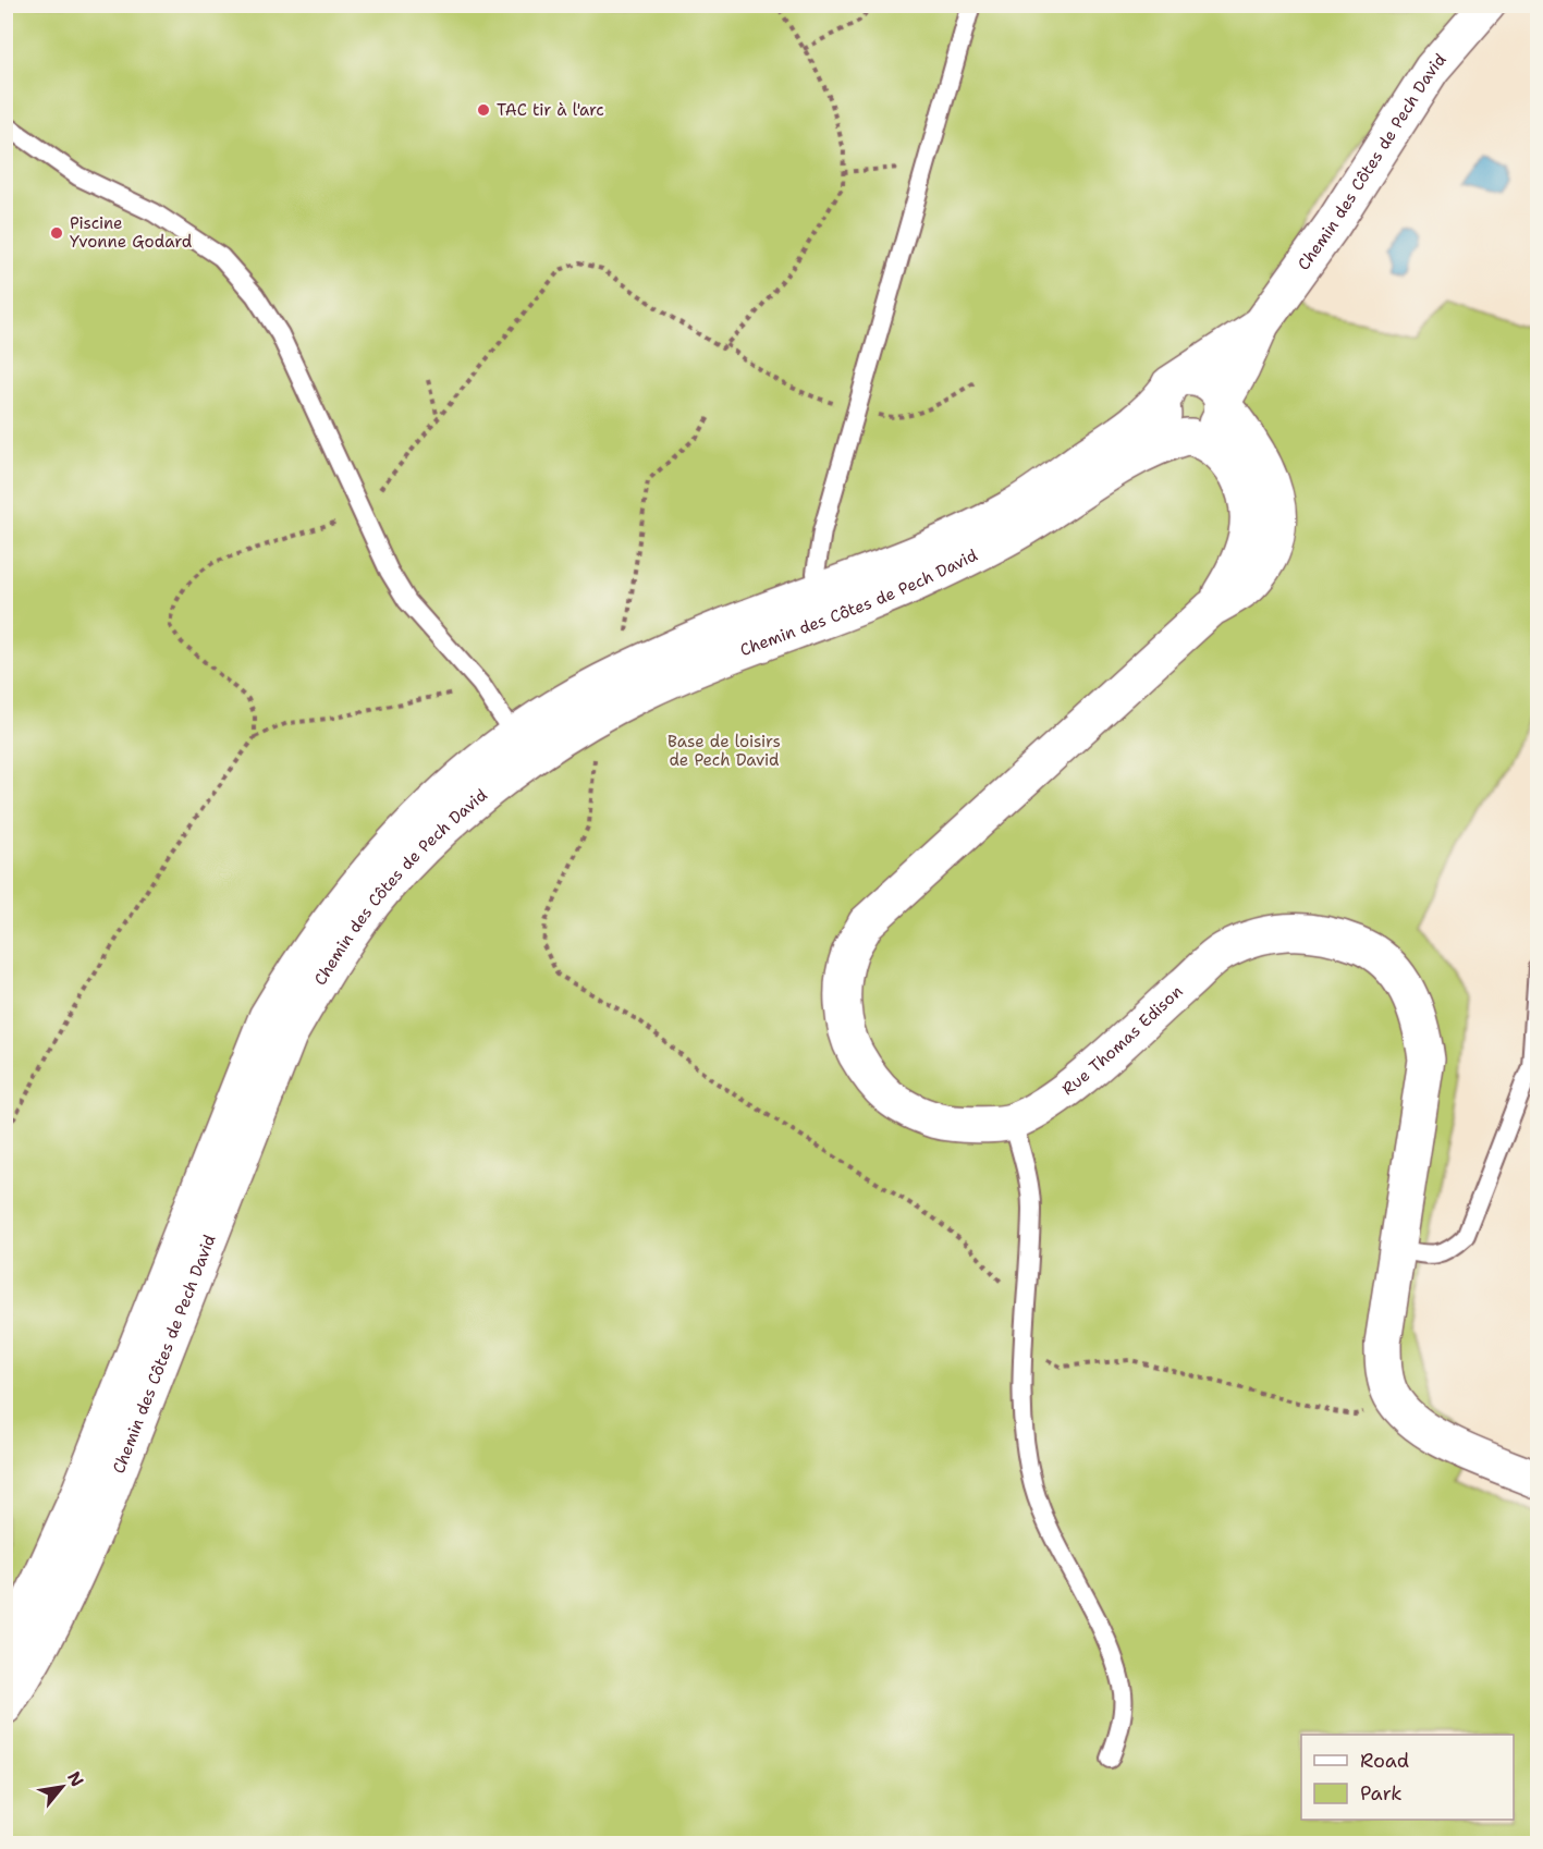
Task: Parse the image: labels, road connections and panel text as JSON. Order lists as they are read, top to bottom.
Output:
{
  "streets": {
    "street": ["Chemin des Côtes de Pech David", "Rue Thomas Edison"]
  },
  "crossings": [
    ["Chemin des Côtes de Pech David", "Rue Thomas Edison"]
  ],
  "parks": ["Base de loisirs de Pech David"],
  "places": ["TAC tir à l'arc", "Piscine Yvonne Godard"],
  "legend": ["Road", "Park"],
  "north": "top right"
}
